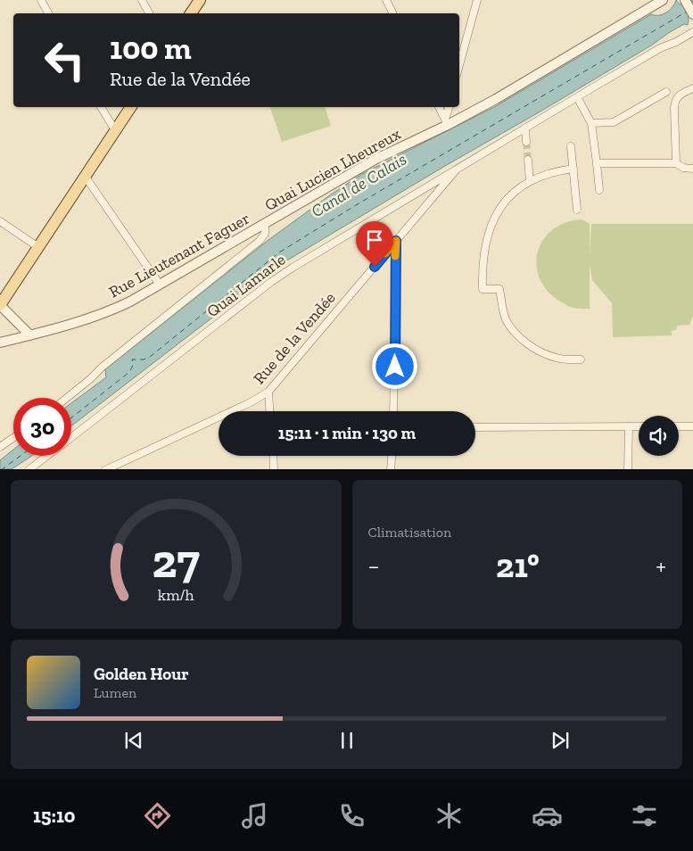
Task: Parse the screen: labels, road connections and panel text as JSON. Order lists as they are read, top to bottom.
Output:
{
  "streets": {
    "street": [
      "Quai Lucien Lheureux",
      "Rue Lieutenant Faguer",
      "Quai Lamarle",
      "Rue de la Vendée"
    ]
  },
  "crossings": [
    ["Quai Lucien Lheureux", "Rue Lieutenant Faguer"],
    ["Quai Lamarle", "Rue de la Vendée"]
  ],
  "water": ["Canal de Calais"],
  "page": {
    "turn": ["100 m", "Rue de la Vendée"],
    "limit": "30",
    "trip": "15:11 · 1 min · 130 m",
    "tile": "Climatisation",
    "heat": ["−", "21°", "+"],
    "song": ["Golden Hour", "Lumen"],
    "tabs": "15:10",
    "gauge": ["27", "km/h"]
  }
}
